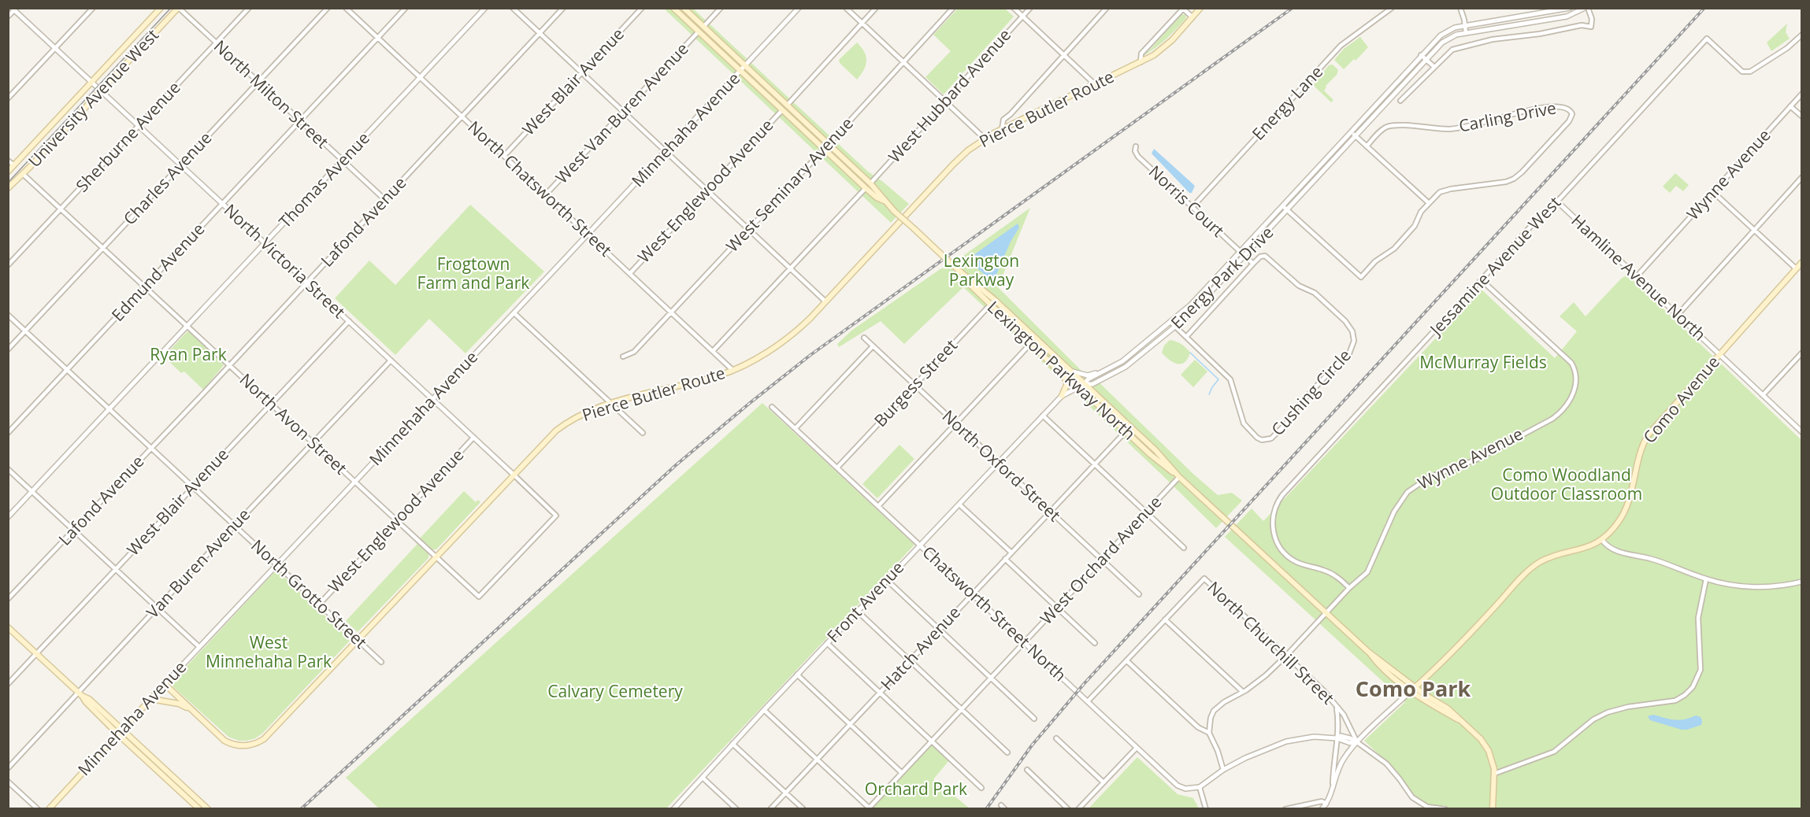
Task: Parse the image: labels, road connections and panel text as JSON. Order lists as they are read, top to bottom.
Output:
{
  "streets": {
    "main road": [
      "University Avenue West",
      "Pierce Butler Route",
      "Minnehaha Avenue",
      "Lexington Parkway North",
      "Como Avenue"
    ],
    "street": [
      "West Blair Avenue",
      "North Milton Street",
      "West Hubbard Avenue",
      "Energy Lane",
      "West Van Buren Avenue",
      "Carling Drive",
      "Sherburne Avenue",
      "Wynne Avenue",
      "Charles Avenue",
      "Thomas Avenue",
      "West Seminary Avenue",
      "North Chatsworth Street",
      "West Englewood Avenue",
      "Norris Court",
      "Lafond Avenue",
      "North Victoria Street",
      "Jessamine Avenue West",
      "Edmund Avenue",
      "Energy Park Drive",
      "Hamline Avenue North",
      "Burgess Street",
      "Cushing Circle",
      "North Avon Street",
      "North Oxford Street",
      "West Orchard Avenue",
      "Van Buren Avenue",
      "North Grotto Street",
      "Front Avenue",
      "Chatsworth Street North",
      "North Churchill Street",
      "Hatch Avenue"
    ]
  },
  "crossings": [
    ["West Blair Avenue", "North Chatsworth Street"],
    ["West Blair Avenue", "North Victoria Street"],
    ["West Blair Avenue", "North Avon Street"],
    ["West Blair Avenue", "North Grotto Street"],
    ["North Milton Street", "University Avenue West"],
    ["North Milton Street", "Sherburne Avenue"],
    ["North Milton Street", "Charles Avenue"],
    ["North Milton Street", "Thomas Avenue"],
    ["North Milton Street", "Lafond Avenue"],
    ["North Milton Street", "Edmund Avenue"],
    ["University Avenue West", "North Victoria Street"],
    ["University Avenue West", "North Avon Street"],
    ["Energy Lane", "Norris Court"],
    ["Pierce Butler Route", "Minnehaha Avenue"],
    ["Pierce Butler Route", "North Chatsworth Street"],
    ["Pierce Butler Route", "North Victoria Street"],
    ["Pierce Butler Route", "North Avon Street"],
    ["Pierce Butler Route", "North Grotto Street"],
    ["West Van Buren Avenue", "North Chatsworth Street"],
    ["Minnehaha Avenue", "North Chatsworth Street"],
    ["Minnehaha Avenue", "North Victoria Street"],
    ["Minnehaha Avenue", "North Avon Street"],
    ["Minnehaha Avenue", "North Grotto Street"],
    ["Sherburne Avenue", "North Victoria Street"],
    ["Sherburne Avenue", "North Avon Street"],
    ["Wynne Avenue", "Jessamine Avenue West"],
    ["Wynne Avenue", "Hamline Avenue North"],
    ["Wynne Avenue", "Lexington Parkway North"],
    ["Charles Avenue", "North Victoria Street"],
    ["Charles Avenue", "North Avon Street"],
    ["Charles Avenue", "North Grotto Street"],
    ["Thomas Avenue", "North Chatsworth Street"],
    ["Thomas Avenue", "North Victoria Street"],
    ["Thomas Avenue", "North Avon Street"],
    ["Thomas Avenue", "North Grotto Street"],
    ["West Seminary Avenue", "North Chatsworth Street"],
    ["North Chatsworth Street", "West Englewood Avenue"],
    ["North Chatsworth Street", "Lafond Avenue"],
    ["North Chatsworth Street", "Edmund Avenue"],
    ["West Englewood Avenue", "North Victoria Street"],
    ["West Englewood Avenue", "North Avon Street"],
    ["West Englewood Avenue", "North Grotto Street"],
    ["Norris Court", "Energy Park Drive"],
    ["Lafond Avenue", "North Victoria Street"],
    ["Lafond Avenue", "North Avon Street"],
    ["Lafond Avenue", "North Grotto Street"],
    ["North Victoria Street", "Edmund Avenue"],
    ["North Victoria Street", "North Avon Street"],
    ["North Victoria Street", "Van Buren Avenue"],
    ["Jessamine Avenue West", "Hamline Avenue North"],
    ["Edmund Avenue", "North Avon Street"],
    ["Edmund Avenue", "North Grotto Street"],
    ["Energy Park Drive", "Lexington Parkway North"],
    ["Energy Park Drive", "Cushing Circle"],
    ["Energy Park Drive", "Front Avenue"],
    ["Hamline Avenue North", "Como Avenue"],
    ["Lexington Parkway North", "Burgess Street"],
    ["Lexington Parkway North", "Como Avenue"],
    ["Lexington Parkway North", "West Orchard Avenue"],
    ["Lexington Parkway North", "Front Avenue"],
    ["Lexington Parkway North", "Hatch Avenue"],
    ["Burgess Street", "North Oxford Street"],
    ["Burgess Street", "Chatsworth Street North"],
    ["North Avon Street", "Van Buren Avenue"],
    ["North Oxford Street", "West Orchard Avenue"],
    ["North Oxford Street", "Front Avenue"],
    ["North Oxford Street", "Hatch Avenue"],
    ["West Orchard Avenue", "Chatsworth Street North"],
    ["Van Buren Avenue", "North Grotto Street"],
    ["Front Avenue", "Chatsworth Street North"],
    ["Chatsworth Street North", "Hatch Avenue"]
  ],
  "districts": ["Como Park"],
  "parks": [
    "Lexington Parkway",
    "Frogtown Farm and Park",
    "Ryan Park",
    "McMurray Fields",
    "Como Woodland Outdoor Classroom",
    "West Minnehaha Park",
    "Calvary Cemetery",
    "Orchard Park"
  ]
}
